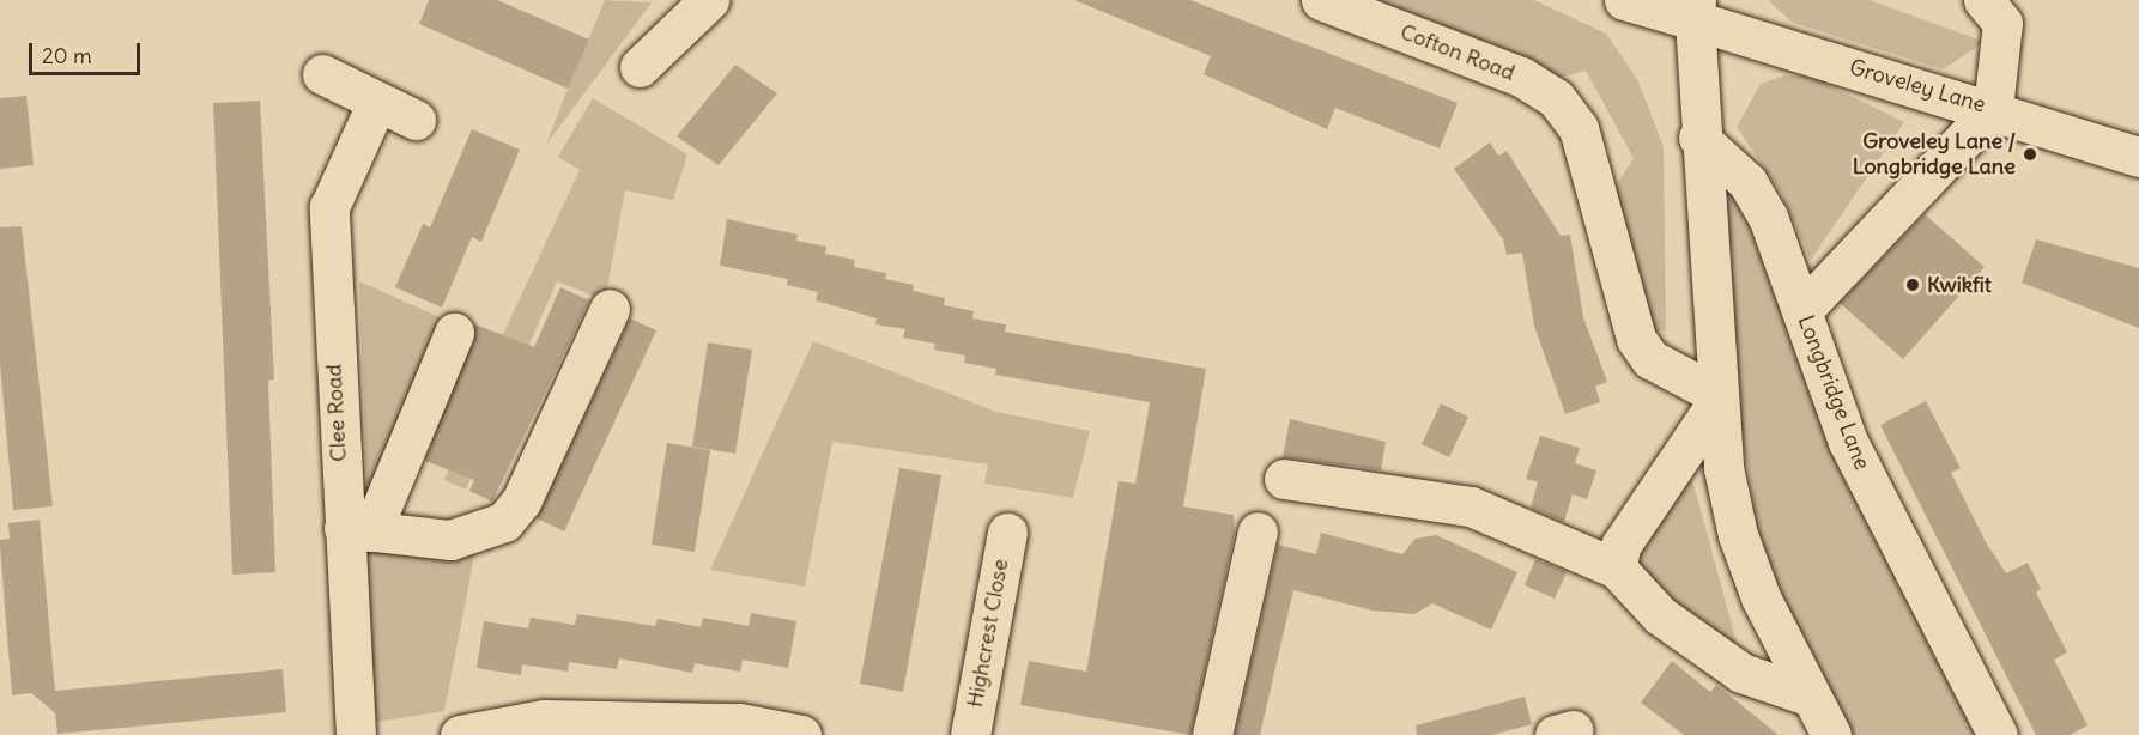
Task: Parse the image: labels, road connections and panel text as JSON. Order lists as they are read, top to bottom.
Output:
{
  "streets": {
    "street": [
      "Cofton Road",
      "Groveley Lane",
      "Longbridge Lane",
      "Clee Road",
      "Highcrest Close"
    ]
  },
  "places": ["Groveley Lane / Longbridge Lane", "Kwikfit"],
  "scale_bar": "20 m"
}
